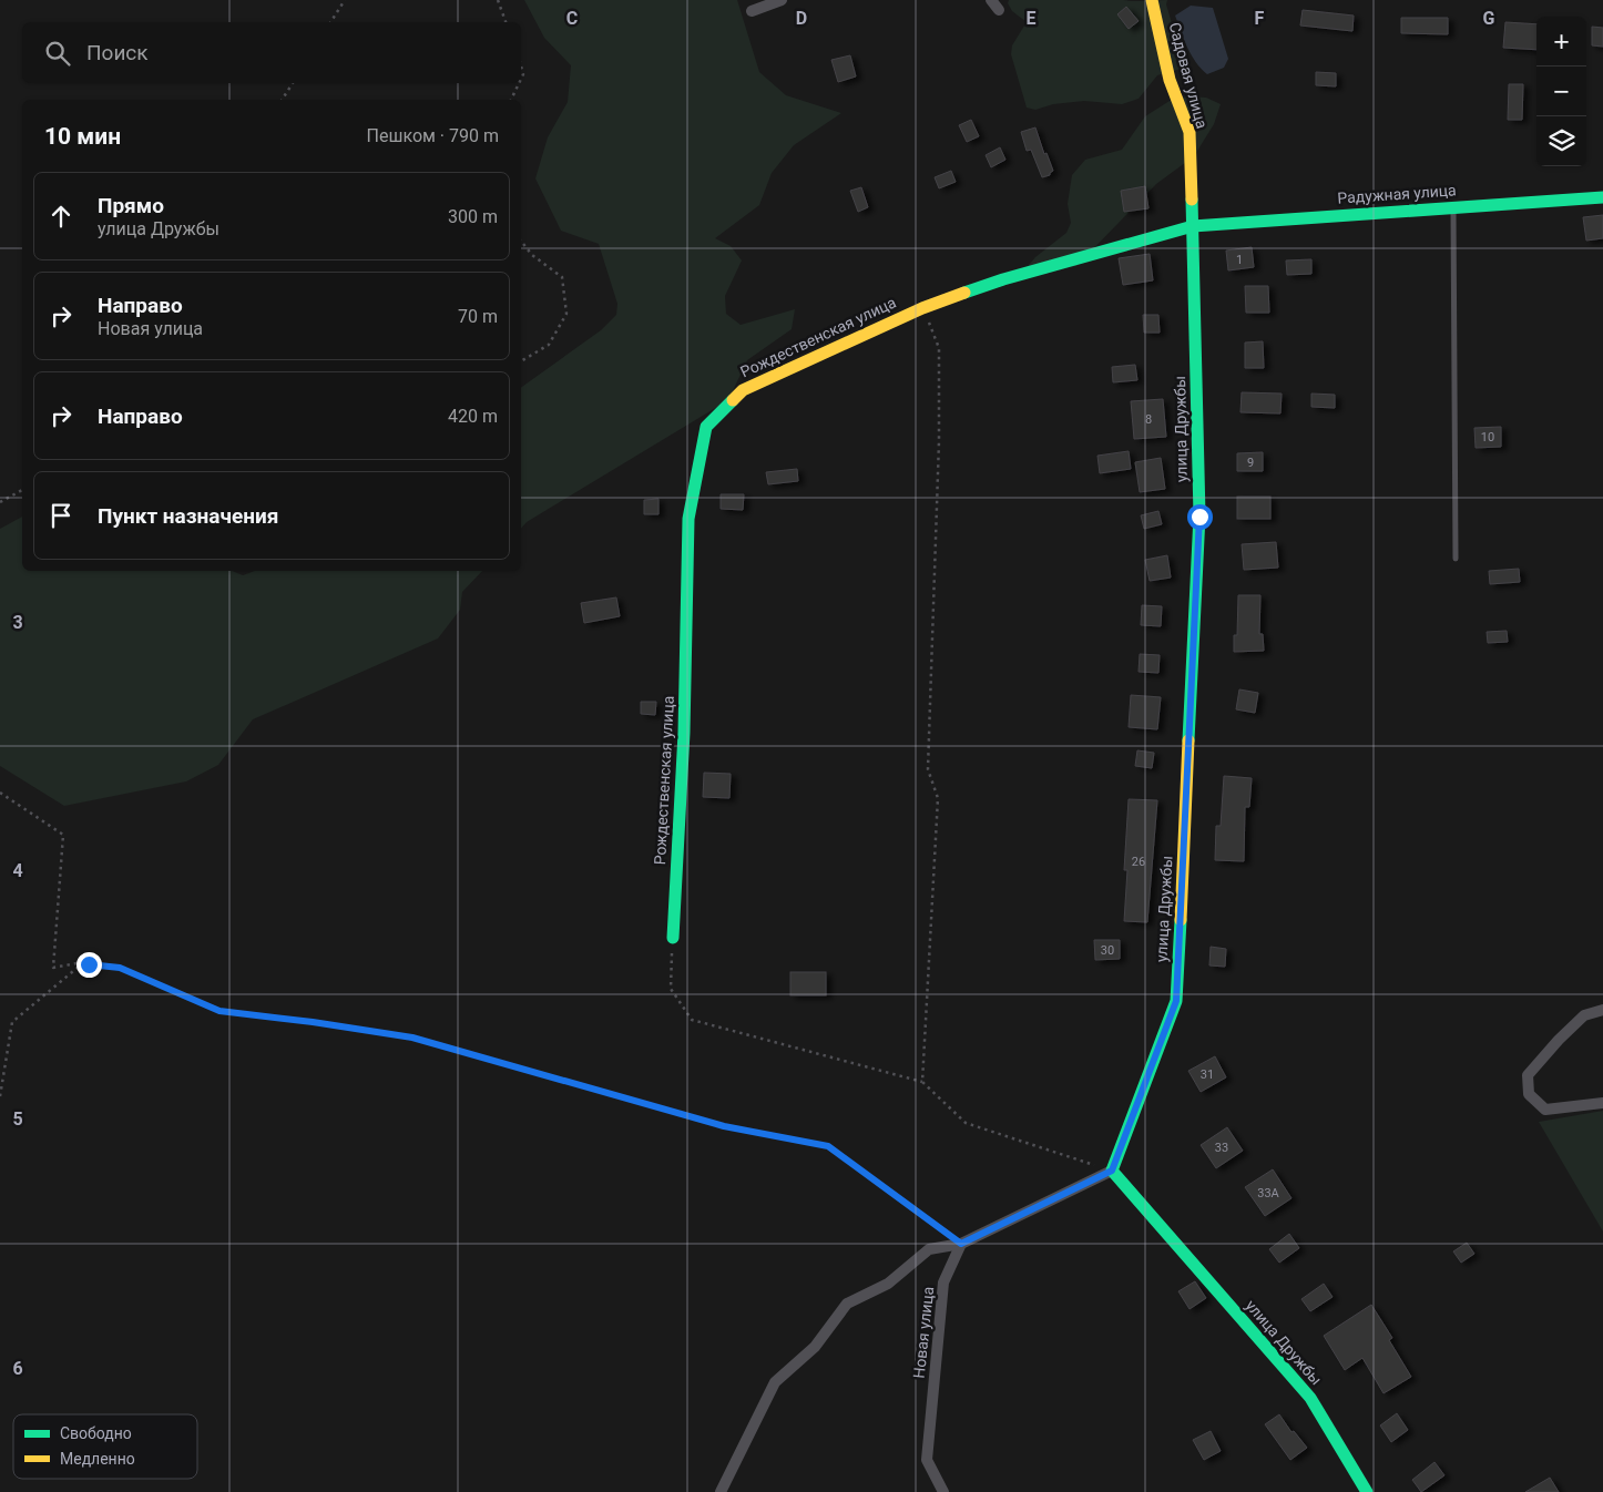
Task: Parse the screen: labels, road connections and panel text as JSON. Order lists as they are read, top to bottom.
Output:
{
  "streets": {
    "street": [
      "Садовая улица",
      "Радужная улица",
      "Рождественская улица",
      "улица Дружбы",
      "Новая улица"
    ]
  },
  "crossings": [
    ["Садовая улица", "Радужная улица"],
    ["Садовая улица", "Рождественская улица"],
    ["Садовая улица", "улица Дружбы"],
    ["Радужная улица", "Рождественская улица"],
    ["Радужная улица", "улица Дружбы"],
    ["Рождественская улица", "улица Дружбы"]
  ],
  "house_numbers": [
    "1",
    "8",
    "10",
    "9",
    "26",
    "30",
    "31",
    "33",
    "33А"
  ],
  "legend": ["Свободно", "Медленно"],
  "page": {
    "map_buttons": ["+", "−"],
    "search": "Поиск",
    "heading": ["10 мин", "Пешком · 790 m"],
    "list": [
      ["Прямо", "улица Дружбы", "300 m"],
      ["Направо", "Новая улица", "70 m"],
      ["Направо", "420 m"],
      "Пункт назначения"
    ]
  },
  "grid": {
    "columns": [
      "C",
      "D",
      "E",
      "F",
      "G"
    ],
    "rows": [
      "3",
      "4",
      "5",
      "6"
    ]
  }
}
